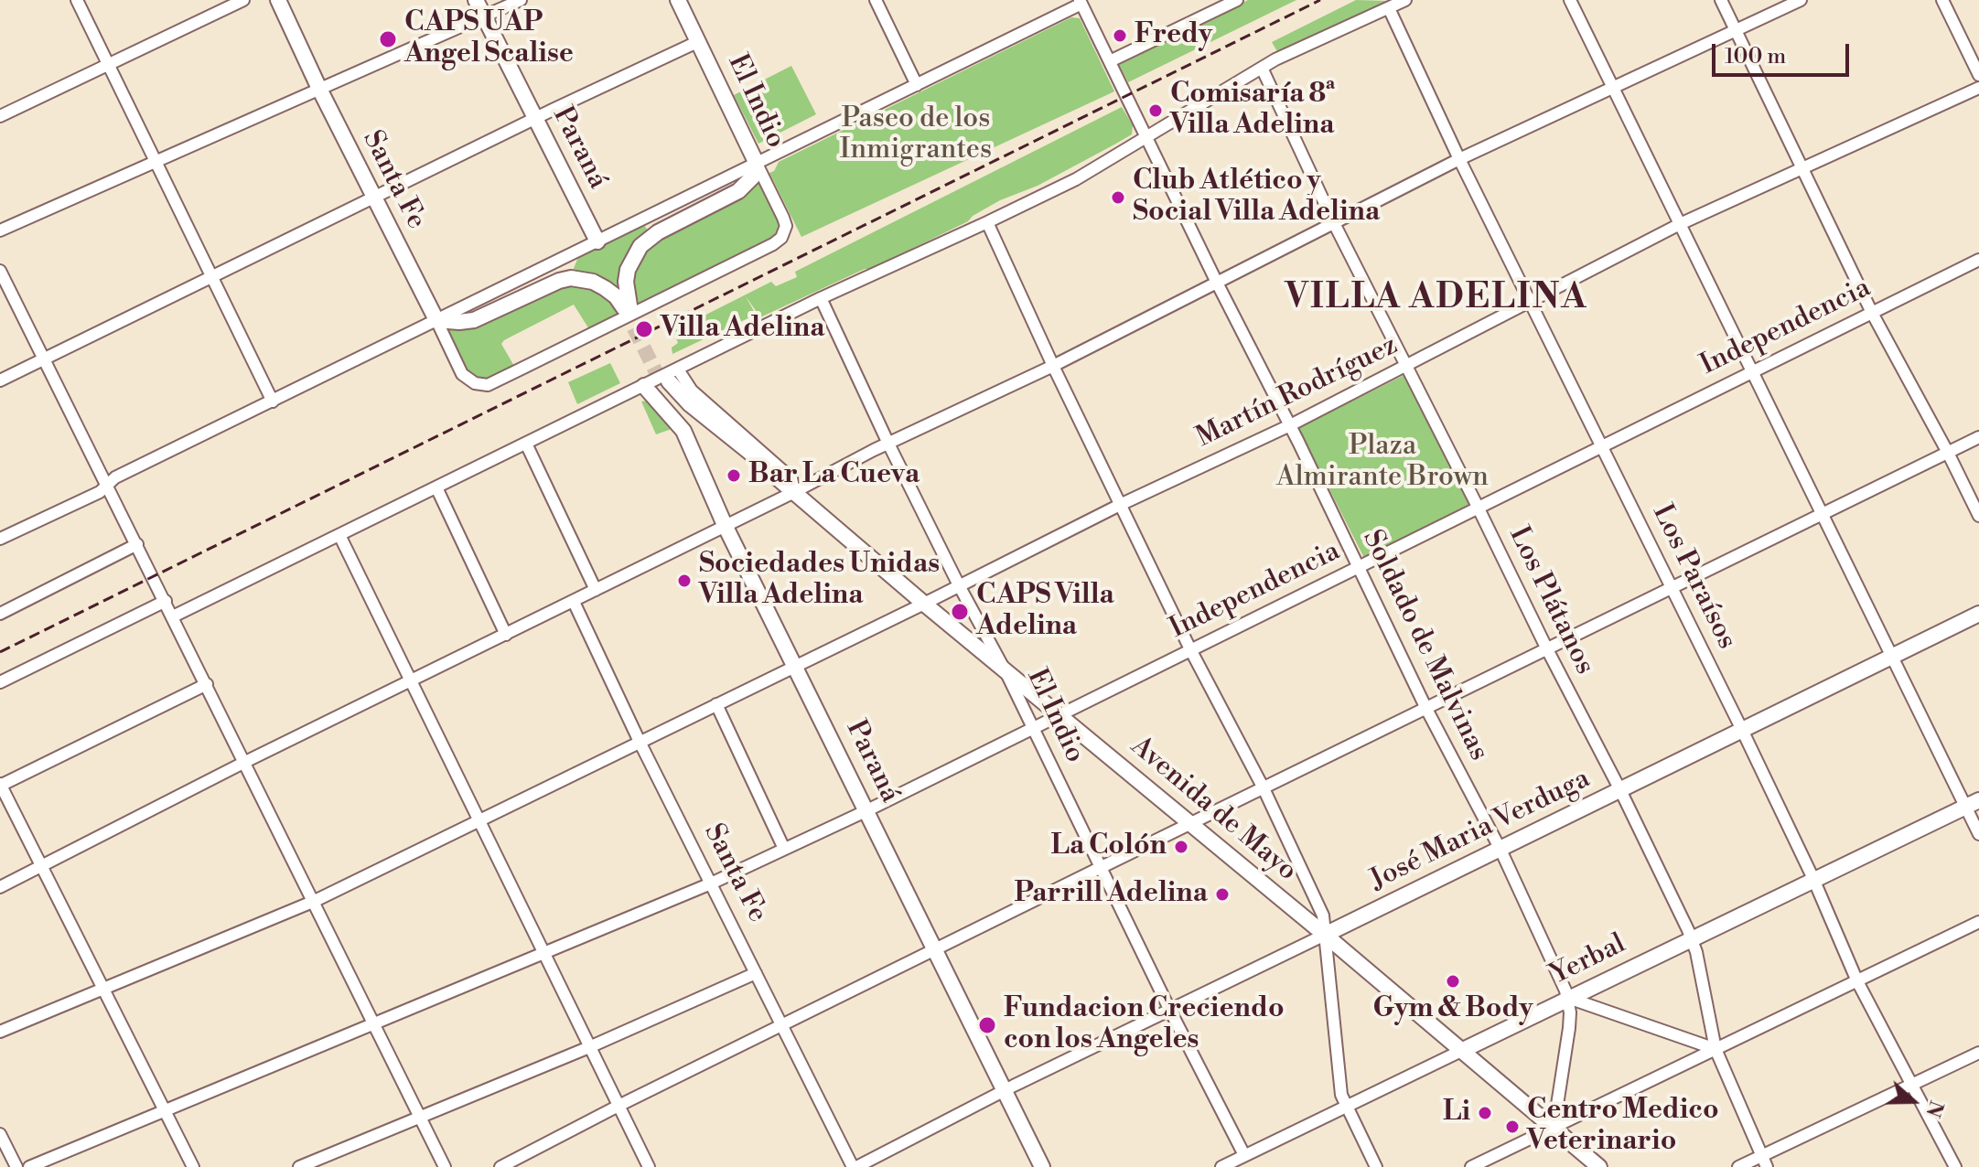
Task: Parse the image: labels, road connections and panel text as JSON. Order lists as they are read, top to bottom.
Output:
{
  "streets": {
    "street": [
      "El Indio",
      "Paraná",
      "Santa Fe",
      "Independencia",
      "Martín Rodríguez",
      "Los Paraísos",
      "Los Plátanos",
      "Soldado de Malvinas",
      "Avenida de Mayo",
      "José Maria Verduga",
      "Yerbal"
    ]
  },
  "crossings": [
    ["El Indio", "Santa Fe"],
    ["El Indio", "Independencia"],
    ["El Indio", "Martín Rodríguez"],
    ["El Indio", "Avenida de Mayo"],
    ["El Indio", "José Maria Verduga"],
    ["El Indio", "Yerbal"],
    ["Paraná", "Independencia"],
    ["Paraná", "Martín Rodríguez"],
    ["Paraná", "José Maria Verduga"],
    ["Santa Fe", "Independencia"],
    ["Santa Fe", "Martín Rodríguez"],
    ["Santa Fe", "José Maria Verduga"],
    ["Independencia", "Los Paraísos"],
    ["Independencia", "Los Plátanos"],
    ["Independencia", "Soldado de Malvinas"],
    ["Independencia", "Avenida de Mayo"],
    ["Martín Rodríguez", "Los Paraísos"],
    ["Martín Rodríguez", "Los Plátanos"],
    ["Martín Rodríguez", "Soldado de Malvinas"],
    ["Martín Rodríguez", "Avenida de Mayo"],
    ["Los Paraísos", "José Maria Verduga"],
    ["Los Paraísos", "Yerbal"],
    ["Los Plátanos", "José Maria Verduga"],
    ["Los Plátanos", "Yerbal"],
    ["Soldado de Malvinas", "Avenida de Mayo"],
    ["Soldado de Malvinas", "José Maria Verduga"],
    ["Soldado de Malvinas", "Yerbal"],
    ["Avenida de Mayo", "José Maria Verduga"],
    ["Avenida de Mayo", "Yerbal"]
  ],
  "districts": ["VILLA ADELINA"],
  "parks": ["Paseo de los Inmigrantes", "Plaza Almirante Brown"],
  "places": [
    "Fredy",
    "CAPS UAP Angel Scalise",
    "Comisaría 8ª Villa Adelina",
    "Club Atlético y Social Villa Adelina",
    "Villa Adelina",
    "Bar La Cueva",
    "Sociedades Unidas Villa Adelina",
    "CAPS Villa Adelina",
    "La Colón",
    "Parrill Adelina",
    "Gym & Body",
    "Fundacion Creciendo con los Angeles",
    "Li",
    "Centro Medico Veterinario"
  ],
  "scale_bar": "100 m",
  "north": "right"
}
